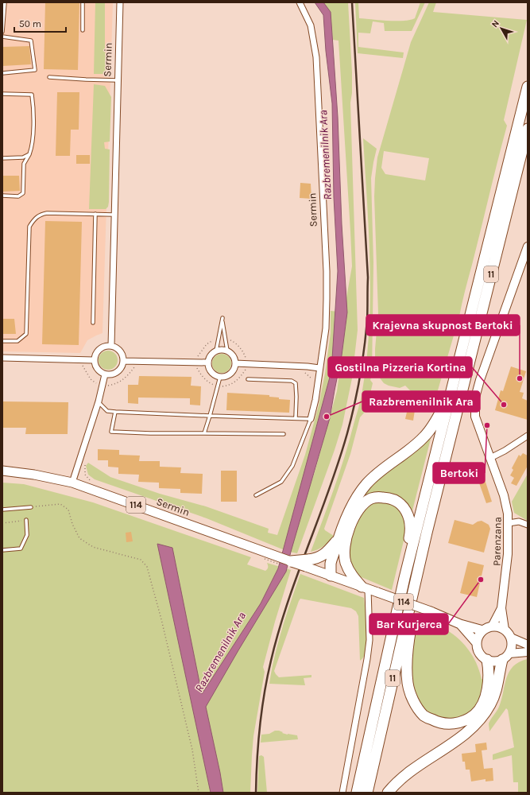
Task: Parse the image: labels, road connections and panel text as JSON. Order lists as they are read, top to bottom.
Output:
{
  "streets": {
    "highway": ["11"],
    "main road": ["Sermin", "114"],
    "street": ["Parenzana"]
  },
  "crossings": [
    ["114", "Parenzana"]
  ],
  "water": ["Razbremenilnik Ara"],
  "places": [
    "Krajevna skupnost Bertoki",
    "Gostilna Pizzeria Kortina",
    "Razbremenilnik Ara",
    "Bertoki",
    "Bar Kurjerca"
  ],
  "scale_bar": "50 m",
  "north": "top left"
}
